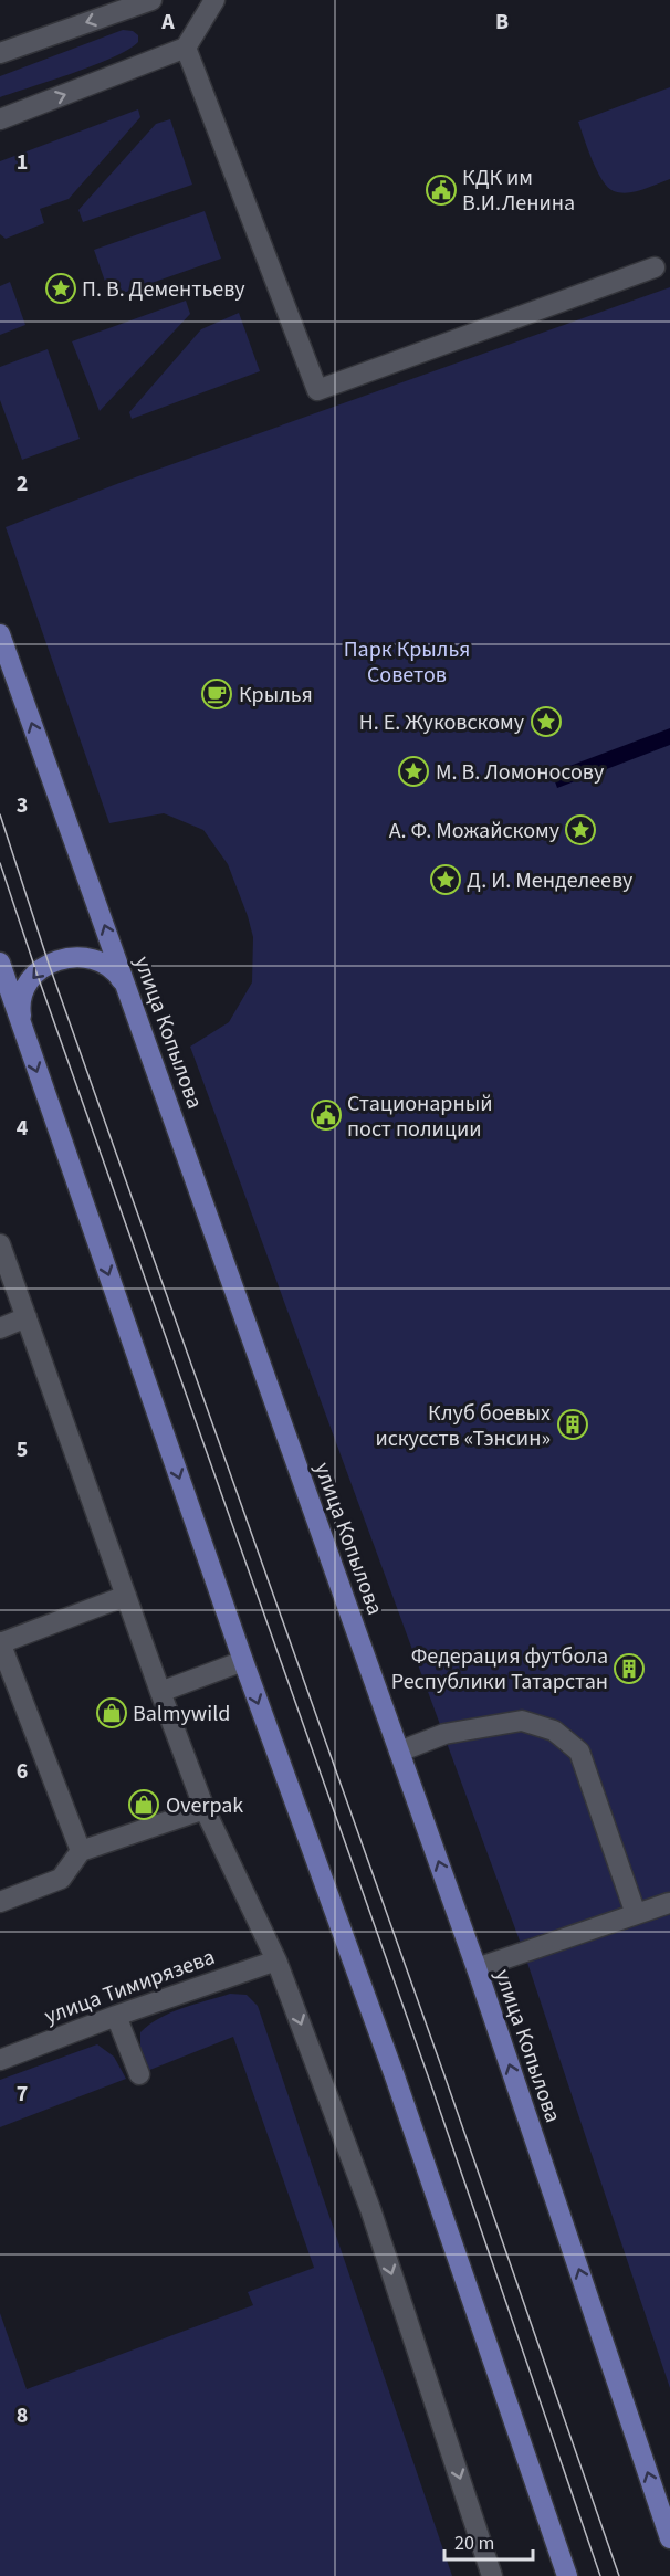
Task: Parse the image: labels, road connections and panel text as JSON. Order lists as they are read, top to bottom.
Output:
{
  "streets": {
    "main road": ["улица Копылова"],
    "street": ["улица Тимирязева"]
  },
  "parks": ["Парк Крылья Советов"],
  "places": {
    "public building": ["КДК им В.И.Ленина", "Стационарный пост полиции"],
    "place": [
      "П. В. Дементьеву",
      "Н. Е. Жуковскому",
      "М. В. Ломоносову",
      "А. Ф. Можайскому",
      "Д. И. Менделееву"
    ],
    "cafe": ["Крылья"],
    "building": ["Клуб боевых искусств «Тэнсин»", "Федерация футбола Республики Татарстан"],
    "shop": ["Balmywild", "Overpak"]
  },
  "scale_bar": "20 m",
  "grid": {
    "columns": ["A", "B"],
    "rows": [
      "1",
      "2",
      "3",
      "4",
      "5",
      "6",
      "7",
      "8"
    ]
  }
}
